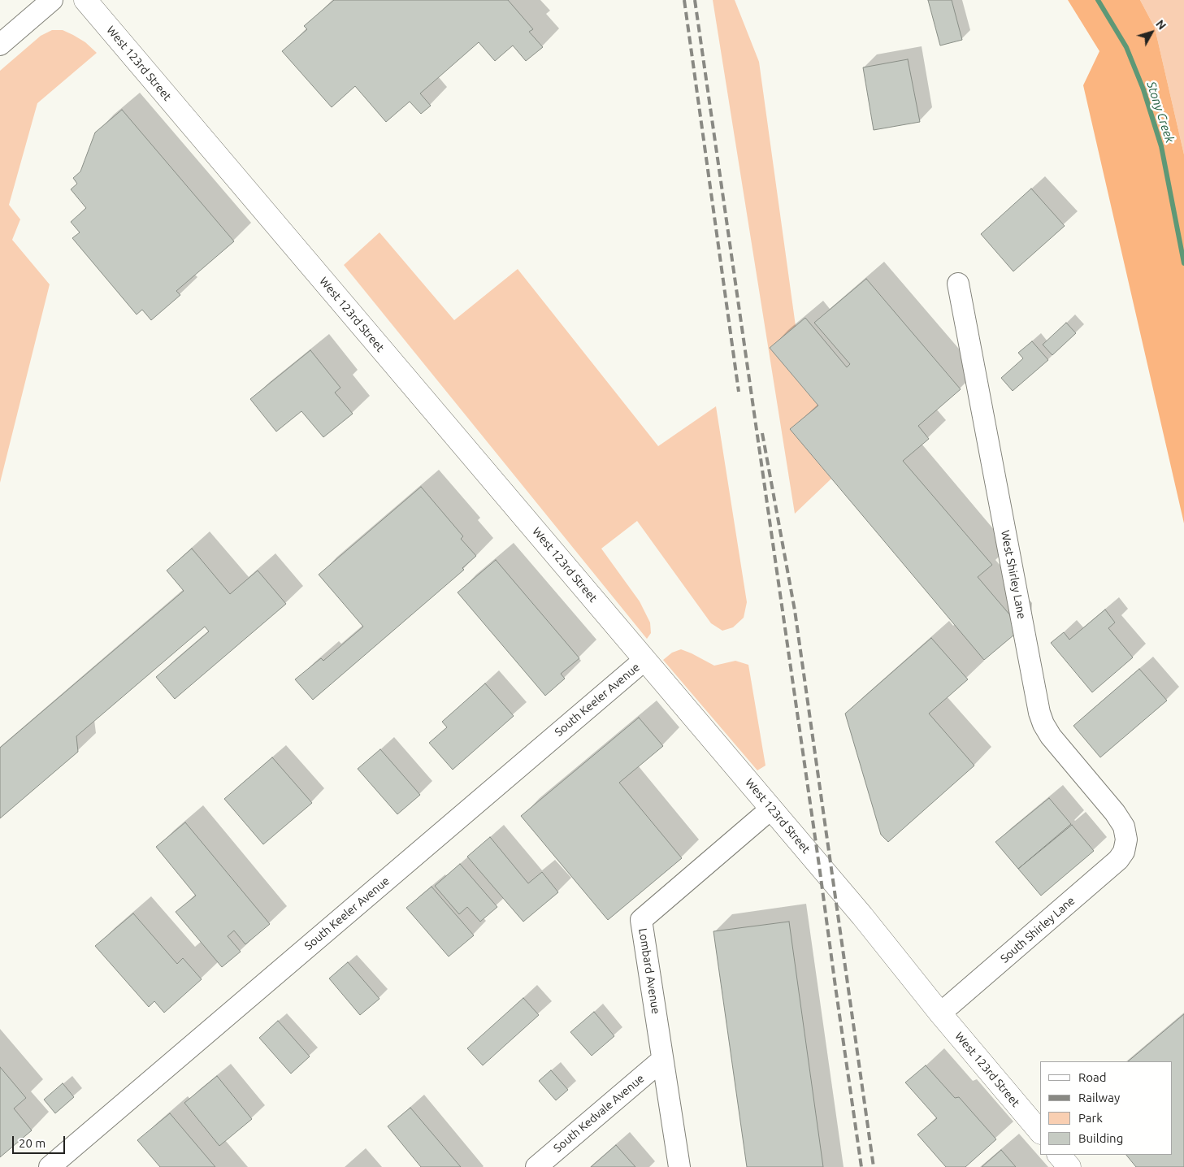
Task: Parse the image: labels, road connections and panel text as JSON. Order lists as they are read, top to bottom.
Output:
{
  "streets": {
    "street": [
      "West 123rd Street",
      "West Shirley Lane",
      "South Keeler Avenue",
      "South Shirley Lane",
      "Lombard Avenue",
      "South Kedvale Avenue"
    ]
  },
  "crossings": [
    ["West 123rd Street", "South Keeler Avenue"],
    ["West 123rd Street", "South Shirley Lane"],
    ["West 123rd Street", "Lombard Avenue"],
    ["West Shirley Lane", "South Shirley Lane"],
    ["Lombard Avenue", "South Kedvale Avenue"]
  ],
  "water": ["Stony Creek"],
  "legend": [
    "Road",
    "Railway",
    "Park",
    "Building"
  ],
  "scale_bar": "20 m",
  "north": "top right"
}
